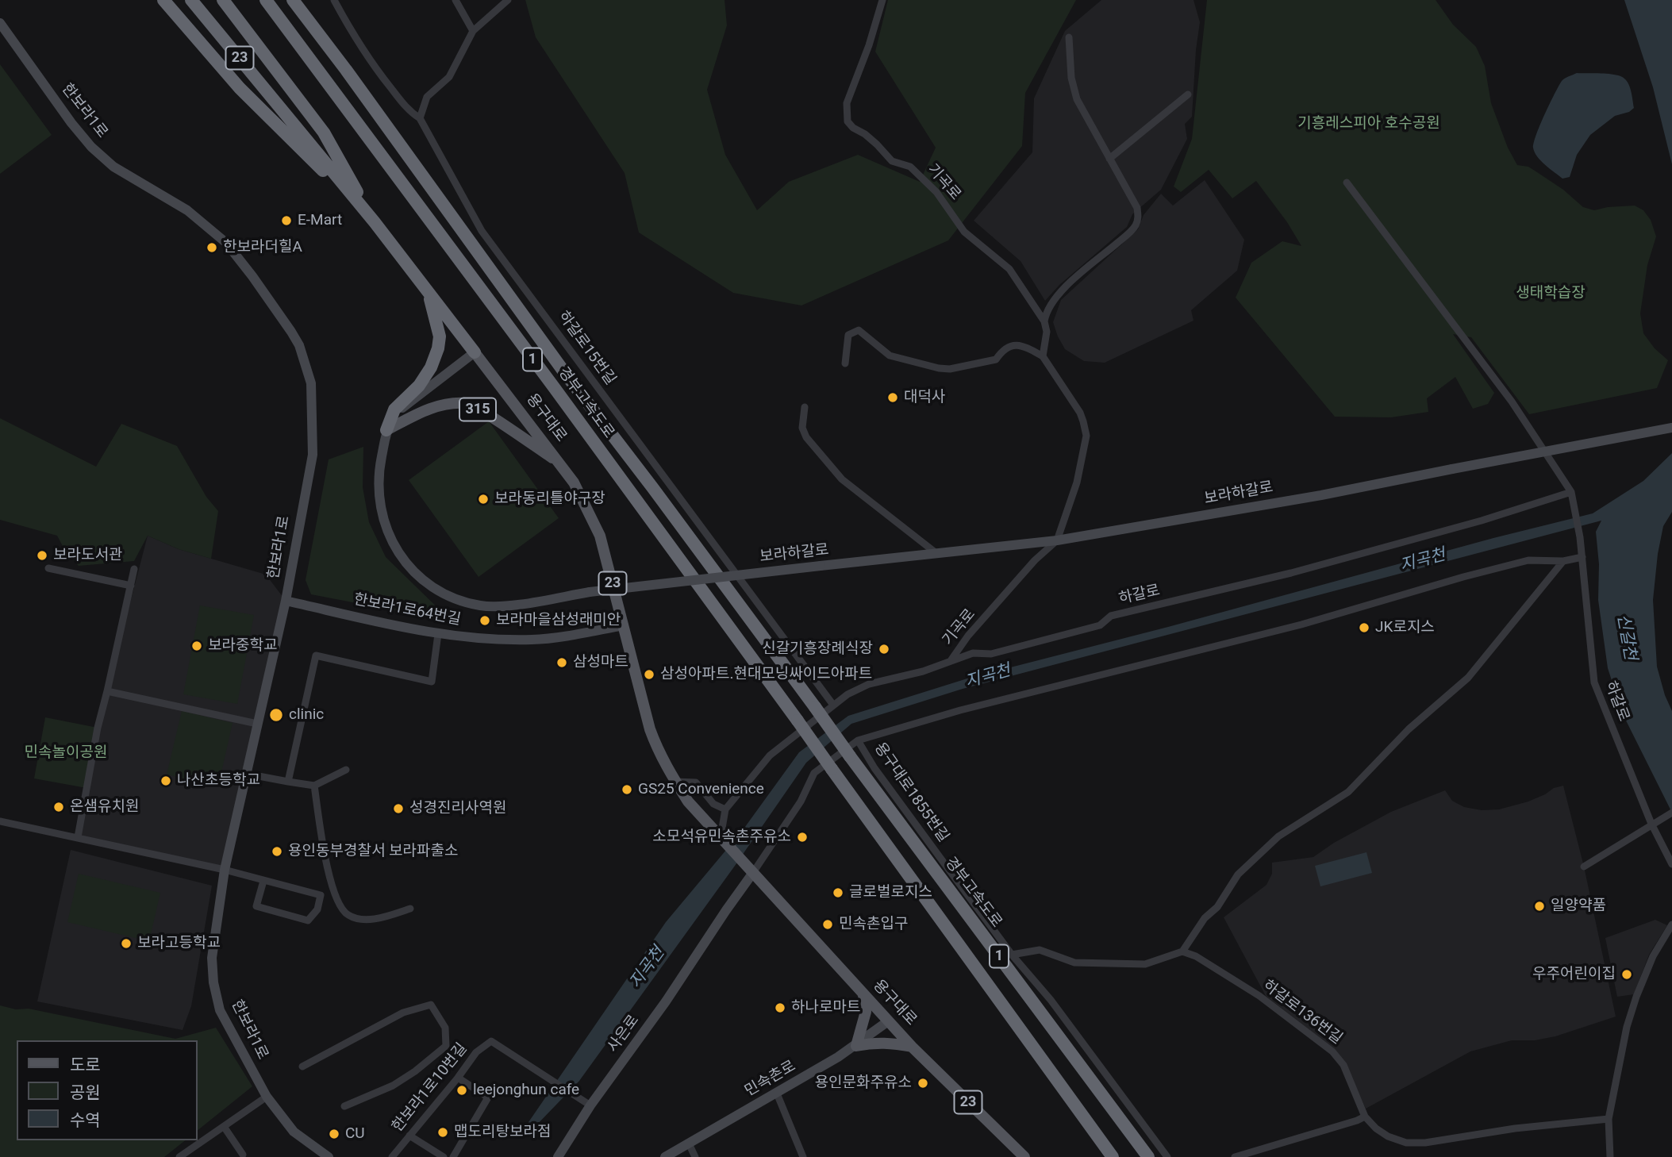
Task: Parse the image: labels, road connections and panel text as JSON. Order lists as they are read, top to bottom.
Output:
{
  "streets": {
    "highway": [
      "23",
      "1",
      "경부고속도로",
      "용구대로"
    ],
    "main road": ["315"],
    "street": [
      "한보라1로",
      "기곡로",
      "하갈로15번길",
      "보라하갈로",
      "하갈로",
      "한보라1로64번길",
      "용구대로1855번길",
      "하갈로136번길",
      "사은로",
      "민속촌로",
      "한보라1로10번길"
    ]
  },
  "crossings": [
    ["23", "용구대로"],
    ["23", "용구대로1855번길"],
    ["23", "사은로"],
    ["한보라1로", "한보라1로64번길"],
    ["기곡로", "보라하갈로"],
    ["기곡로", "하갈로"],
    ["하갈로15번길", "하갈로"],
    ["315", "용구대로"],
    ["315", "보라하갈로"],
    ["용구대로", "보라하갈로"],
    ["용구대로", "한보라1로64번길"],
    ["용구대로", "용구대로1855번길"],
    ["용구대로", "사은로"],
    ["용구대로", "민속촌로"],
    ["용구대로1855번길", "사은로"],
    ["사은로", "한보라1로10번길"]
  ],
  "water": ["지곡천", "신갈천"],
  "parks": ["기흥레스피아 호수공원", "생태학습장", "민속놀이공원"],
  "places": [
    "E-Mart",
    "한보라더힐A",
    "대덕사",
    "보라동리틀야구장",
    "보라도서관",
    "보라마을삼성래미안",
    "JK로지스",
    "보라중학교",
    "신갈기흥장례식장",
    "삼성마트",
    "삼성아파트.현대모닝싸이드아파트",
    "clinic",
    "나산초등학교",
    "GS25 Convenience",
    "온샘유치원",
    "성경진리사역원",
    "소모석유민속촌주유소",
    "용인동부경찰서 보라파출소",
    "글로벌로지스",
    "일양약품",
    "민속촌입구",
    "보라고등학교",
    "우주어린이집",
    "하나로마트",
    "용인문화주유소",
    "leejonghun cafe",
    "맵도리탕보라점",
    "CU"
  ],
  "legend": ["도로", "공원", "수역"]
}
